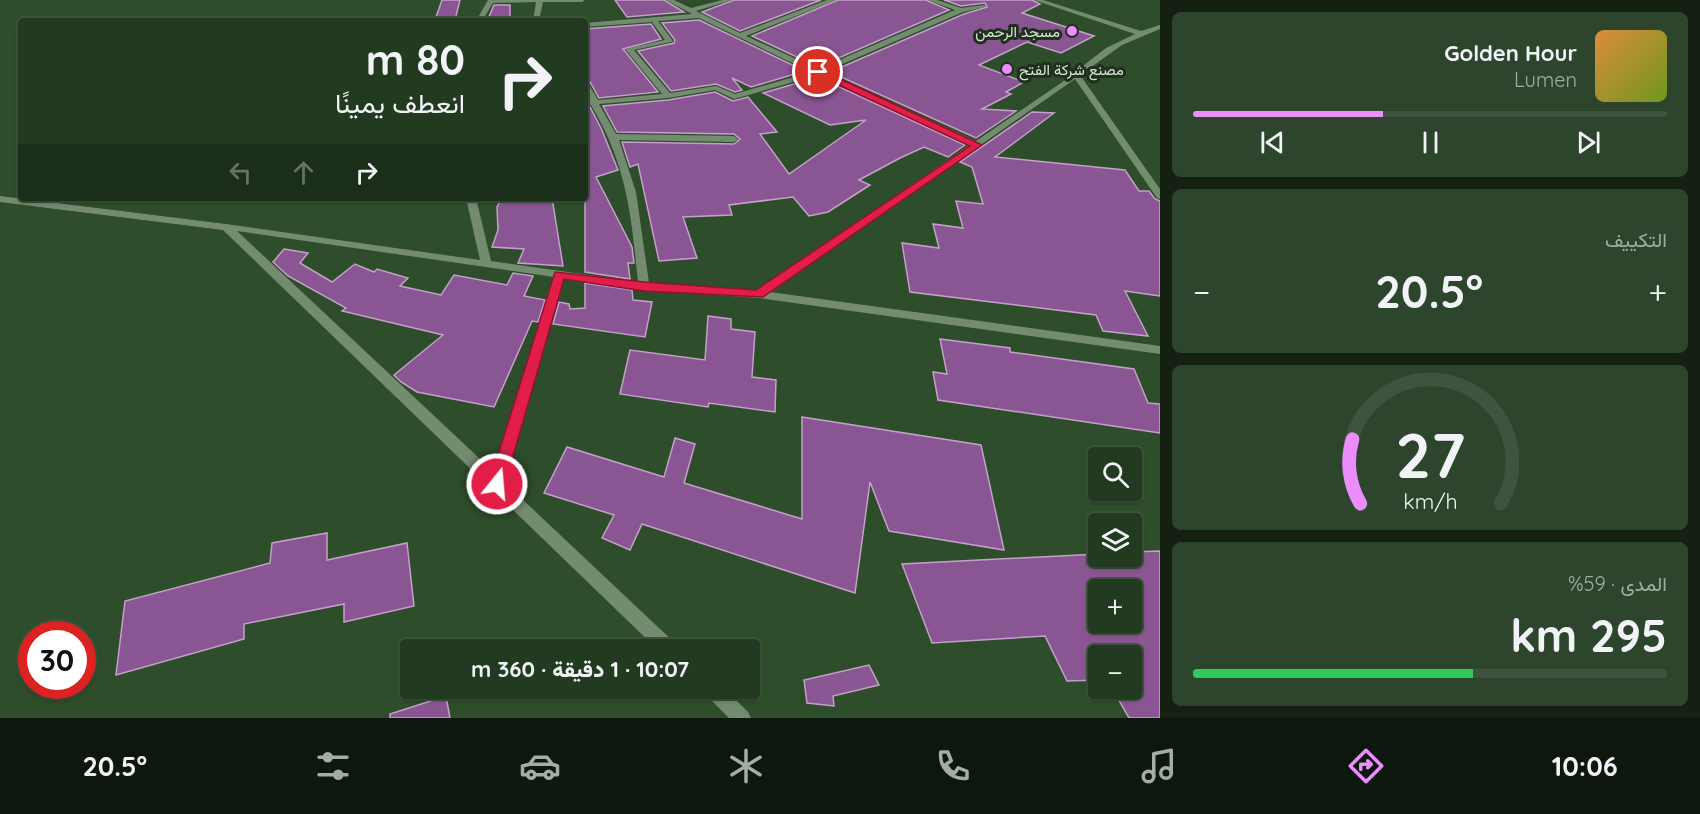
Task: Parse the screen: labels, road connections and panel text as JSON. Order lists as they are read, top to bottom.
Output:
{
  "places": ["مسجد الرحمن", "مصنع شركة الفتح"],
  "page": {
    "turn": ["80 m", "انعطف يمينًا"],
    "song": ["Golden Hour", "Lumen"],
    "tile": [
      "التكييف",
      ["المدى · 59%", "295 km"]
    ],
    "heat": ["−", "20.5°", "+"],
    "map_buttons": ["+", "−"],
    "limit": "30",
    "trip": "10:07 · 1 دقيقة · 360 m",
    "tabs": ["10:06", "20.5°"],
    "gauge": ["27", "km/h"]
  }
}
